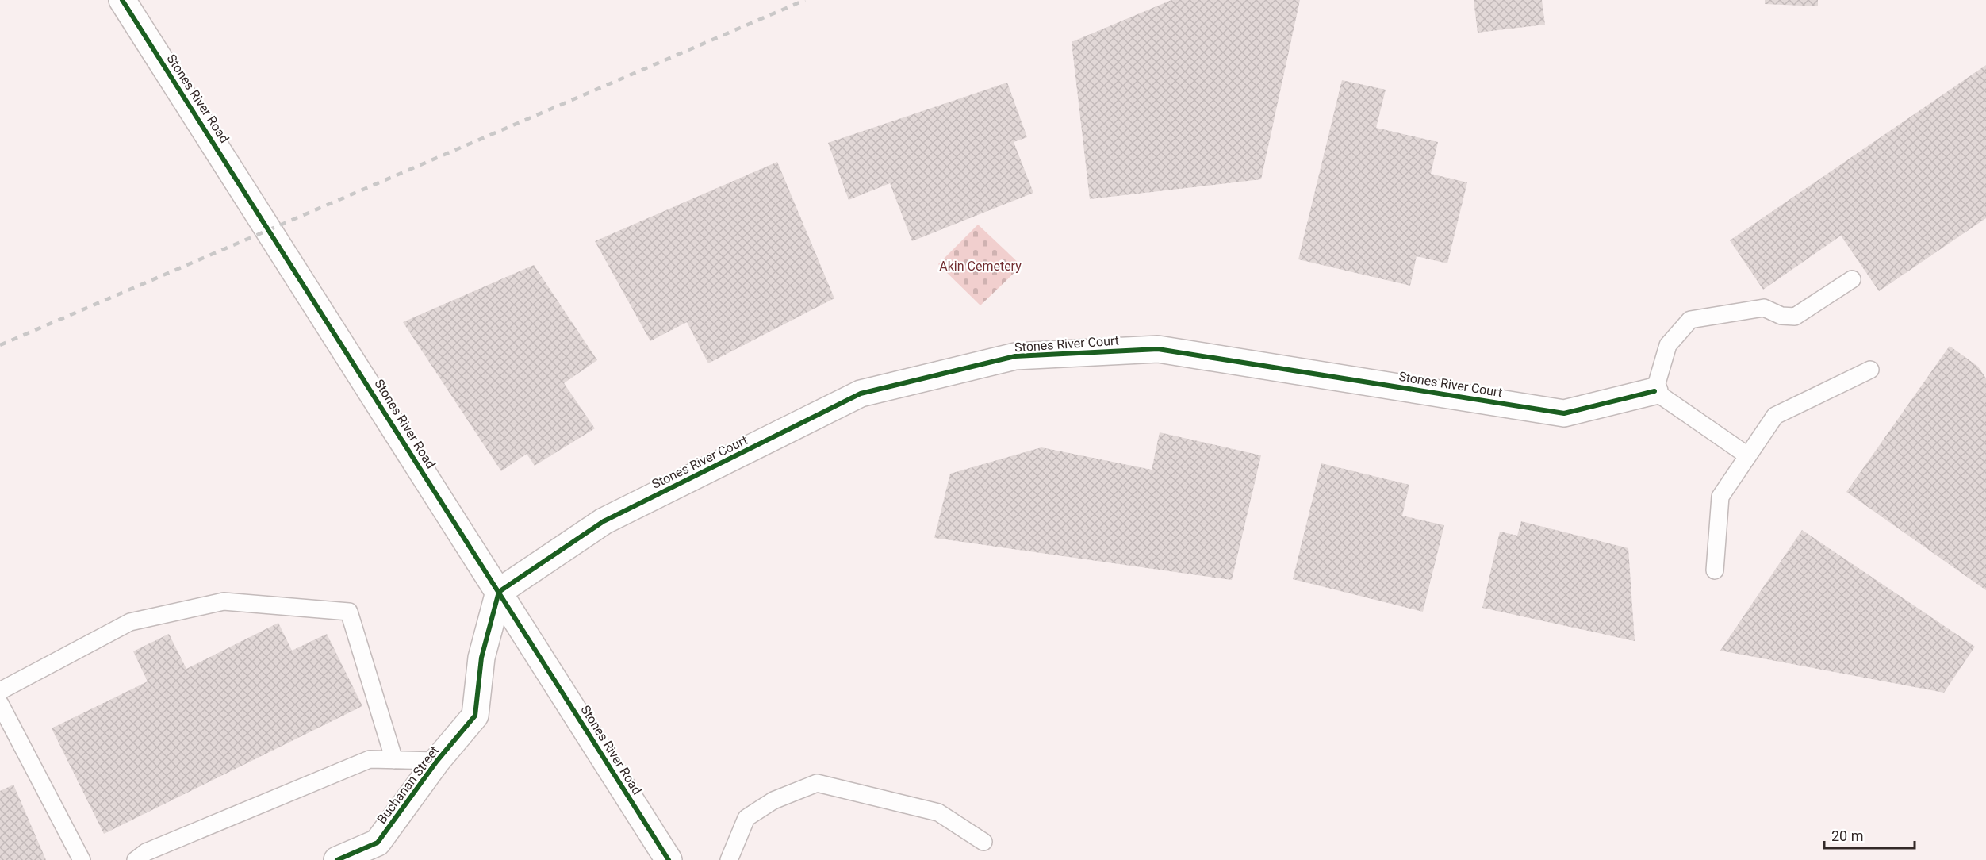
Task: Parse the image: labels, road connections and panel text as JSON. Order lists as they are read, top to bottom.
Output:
{
  "streets": {
    "street": ["Stones River Road", "Stones River Court", "Buchanan Street"]
  },
  "crossings": [
    ["Stones River Road", "Stones River Court"],
    ["Stones River Road", "Buchanan Street"],
    ["Stones River Court", "Buchanan Street"]
  ],
  "parks": ["Akin Cemetery"],
  "scale_bar": "20 m"
}
